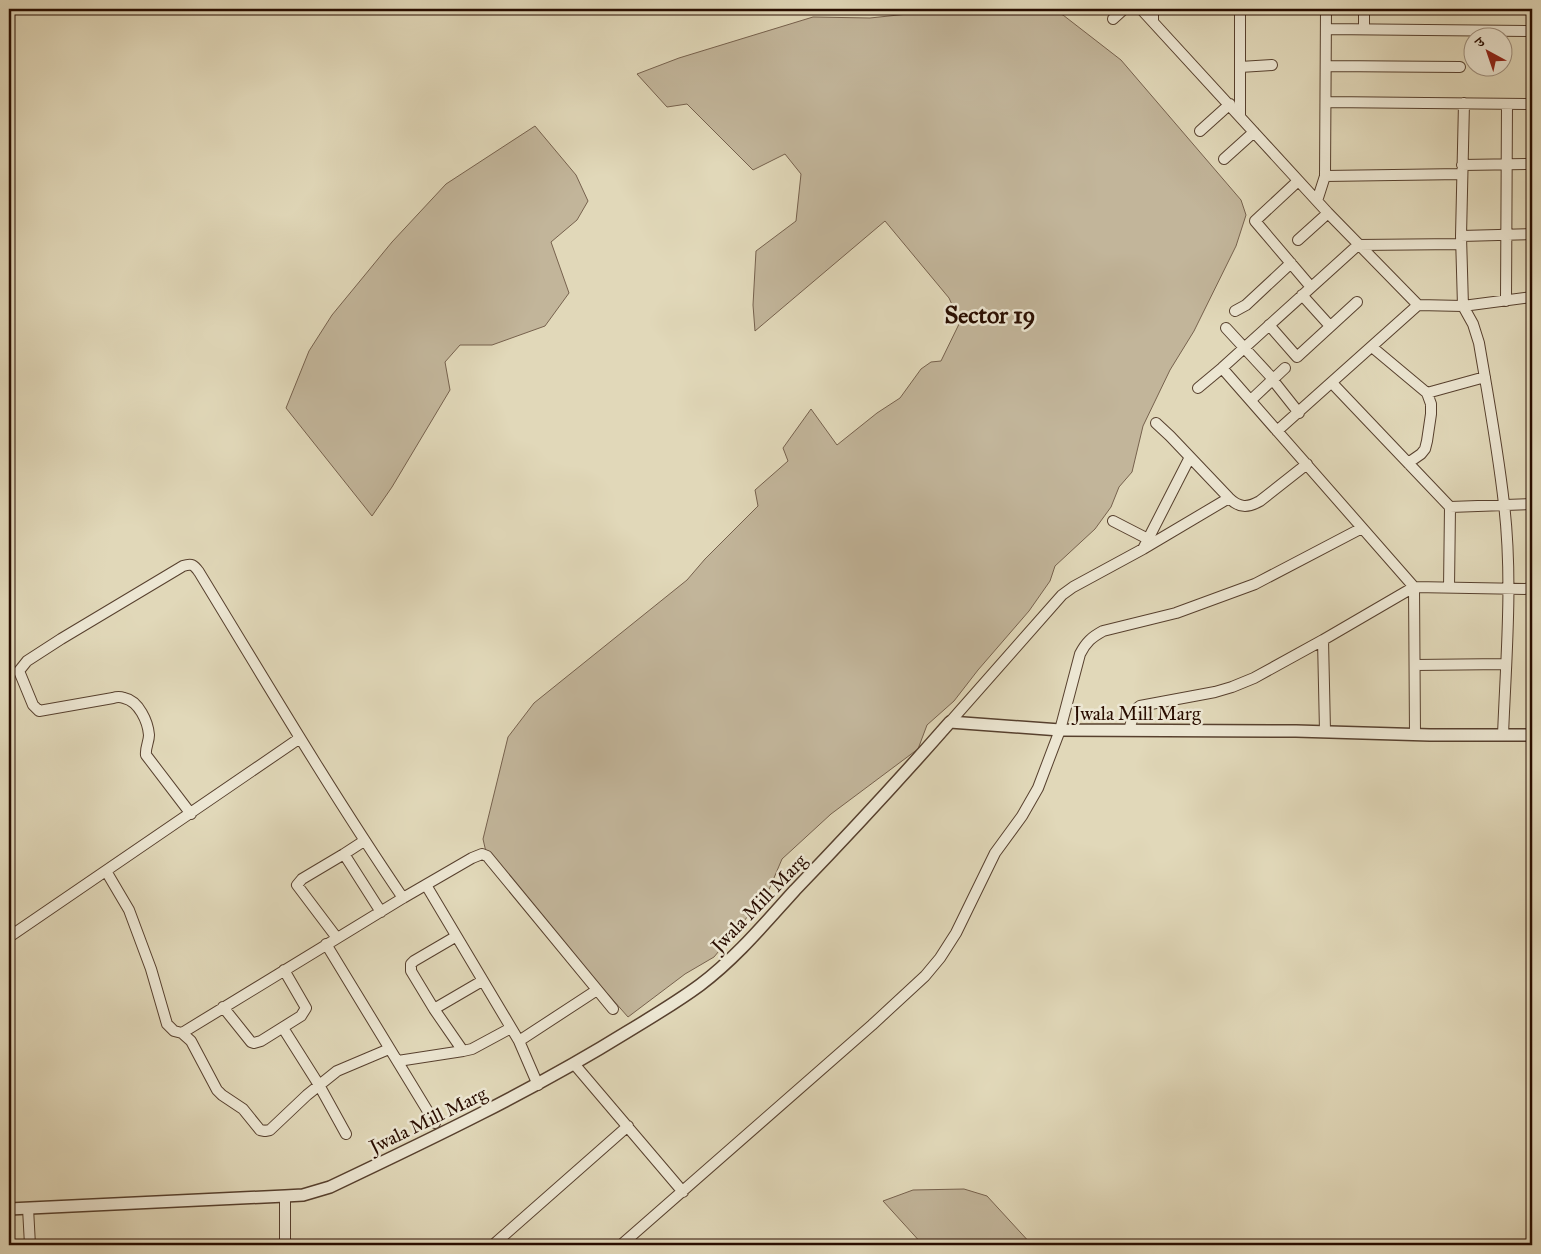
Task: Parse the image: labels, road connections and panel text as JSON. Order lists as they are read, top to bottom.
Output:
{
  "streets": {
    "street": ["Jwala Mill Marg"]
  },
  "districts": ["Sector 19"],
  "north": "top left"
}
